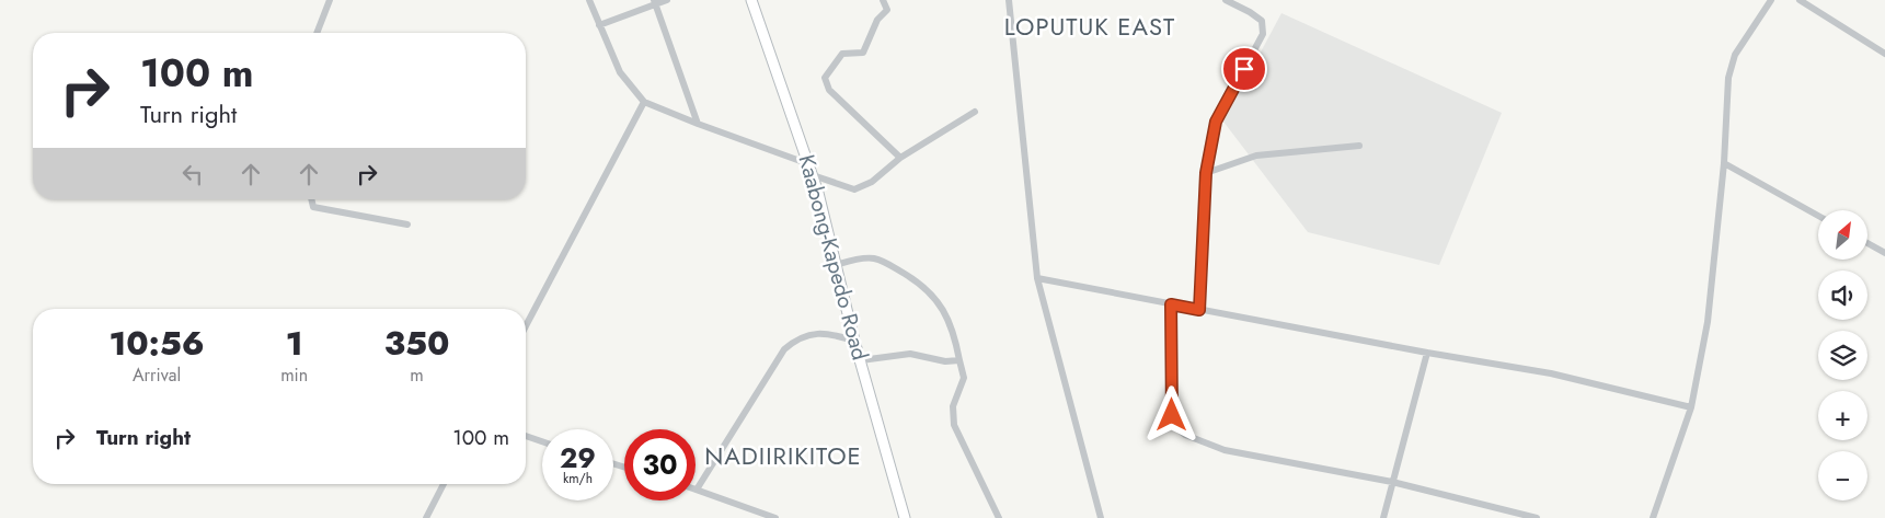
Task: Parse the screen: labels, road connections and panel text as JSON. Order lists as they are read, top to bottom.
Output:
{
  "streets": {
    "main road": ["Kaabong-Kapedo Road"]
  },
  "districts": ["LOPUTUK EAST", "NADIIRIKITOE"],
  "north": "top right",
  "page": {
    "turn": ["100 m", "Turn right"],
    "map_buttons": ["+", "−"],
    "eta": [
      "10:56",
      "Arrival",
      "1",
      "min",
      "350",
      "m"
    ],
    "list": [
      {
        "name": "Turn right",
        "value": "100 m"
      }
    ],
    "speed": "29 km/h",
    "limit": "30"
  }
}
